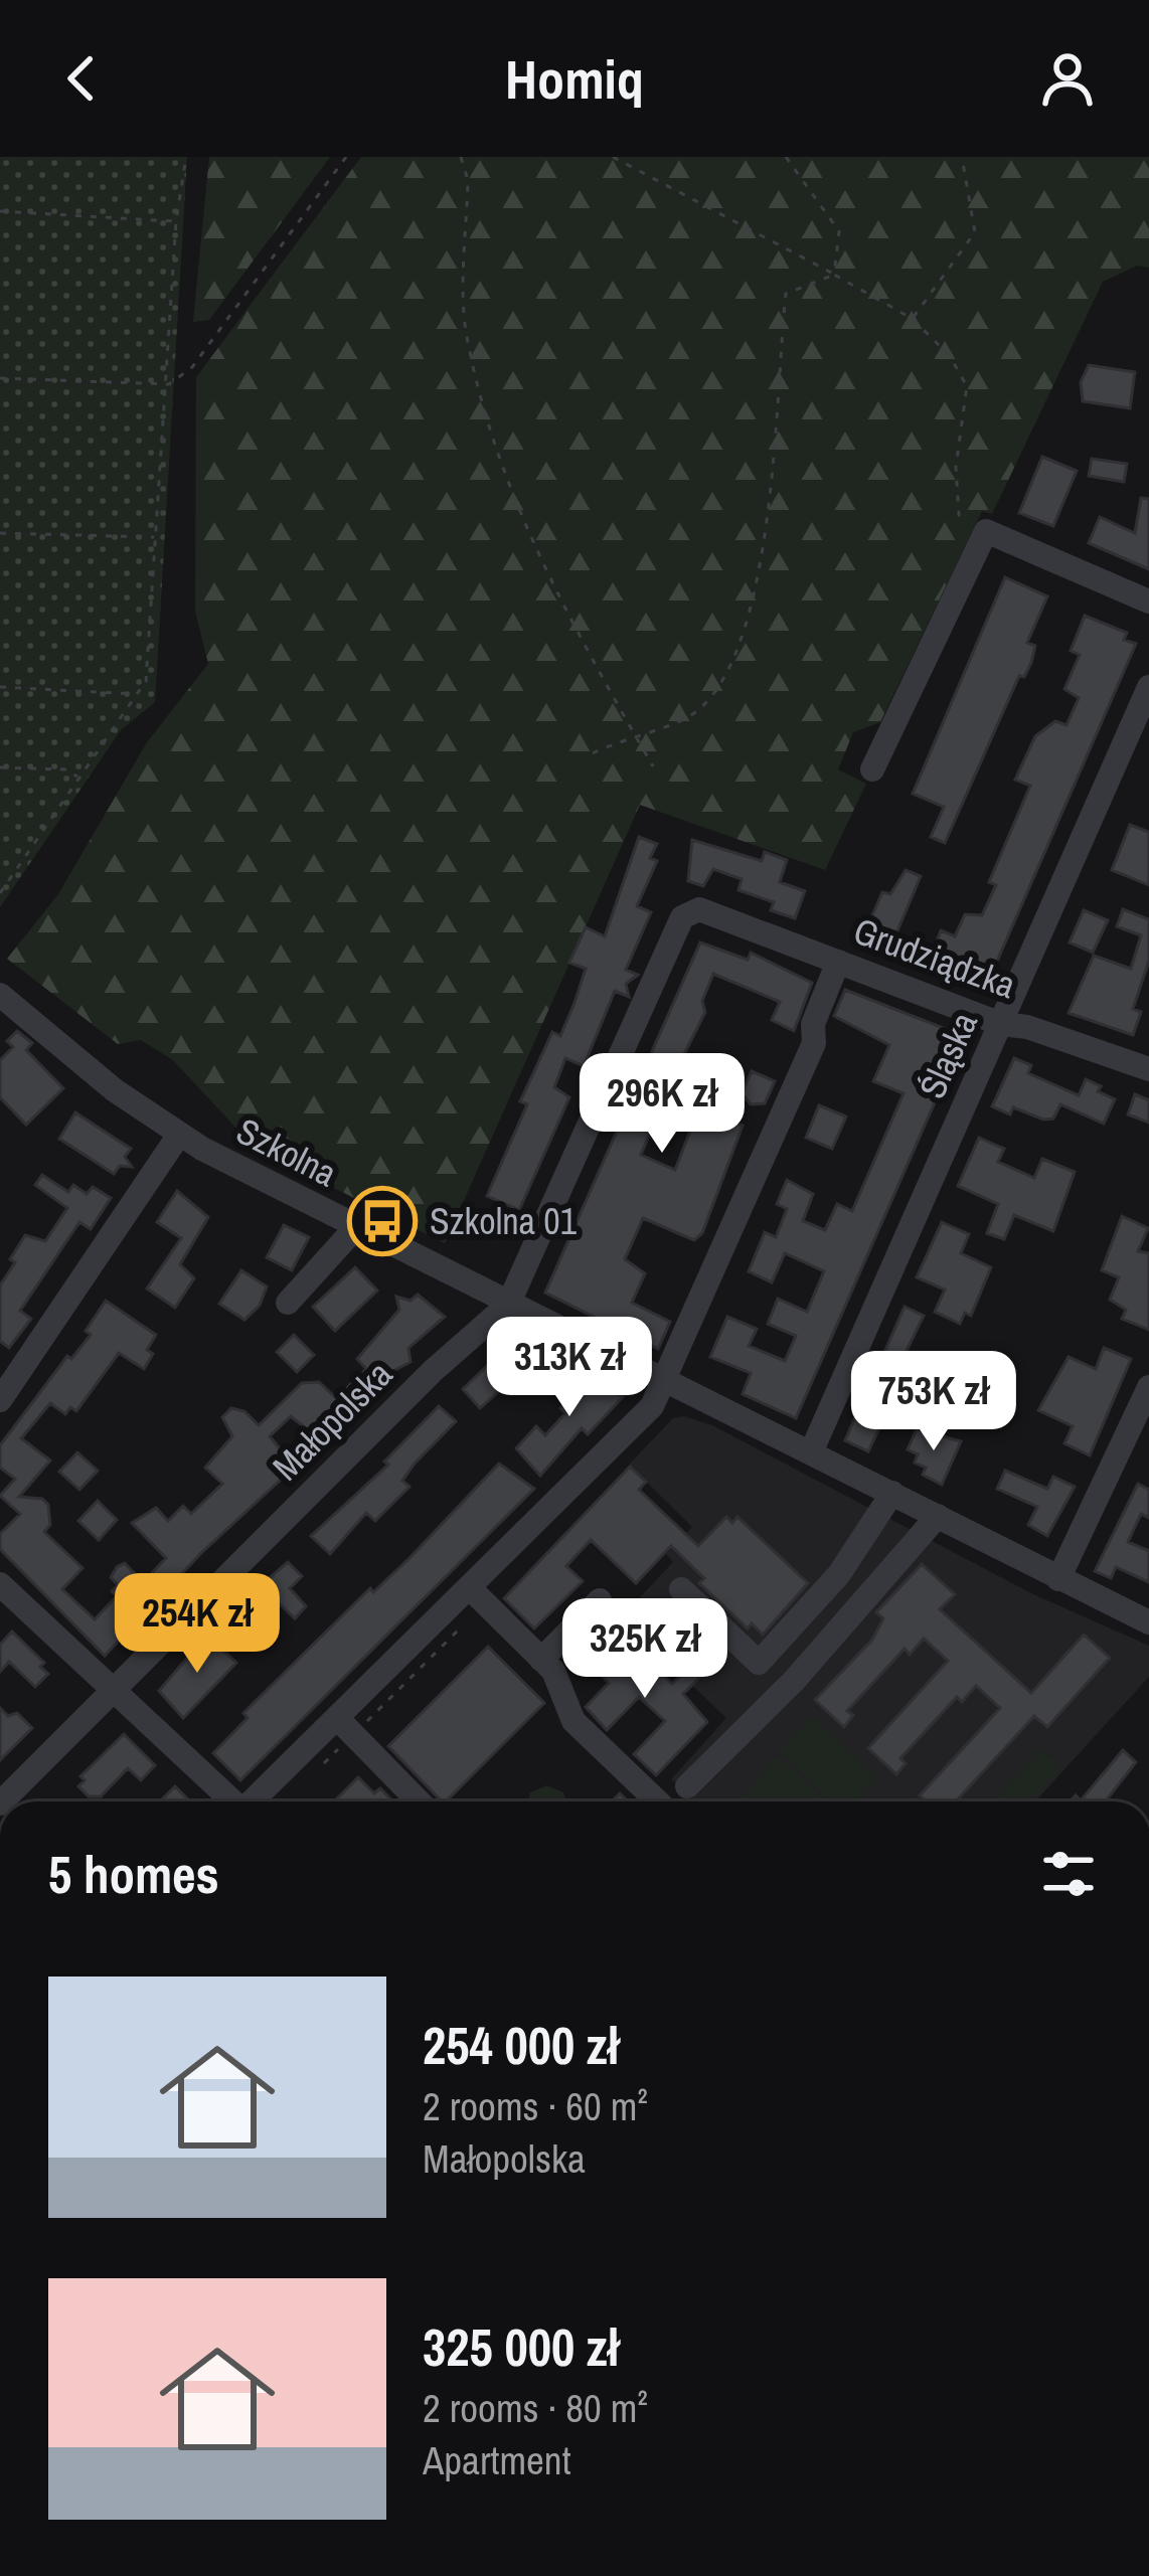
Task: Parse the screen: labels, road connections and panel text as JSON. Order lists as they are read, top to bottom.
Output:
{
  "streets": {
    "street": [
      "Grudziądzka",
      "Śląska",
      "Szkolna",
      "Małopolska"
    ]
  },
  "crossings": [
    ["Grudziądzka", "Śląska"],
    ["Grudziądzka", "Małopolska"],
    ["Śląska", "Szkolna"],
    ["Szkolna", "Małopolska"]
  ],
  "places": {
    "bus stop": ["Szkolna 01"]
  },
  "page": {
    "header": "Homiq",
    "price": [
      "296K zł",
      "313K zł",
      "753K zł",
      "254K zł",
      "325K zł"
    ],
    "heading": "5 homes",
    "list": [
      {
        "name": "254 000 zł",
        "note": "2 rooms · 60 m² · Małopolska"
      },
      {
        "name": "325 000 zł",
        "note": "2 rooms · 80 m² · Apartment"
      }
    ]
  }
}
